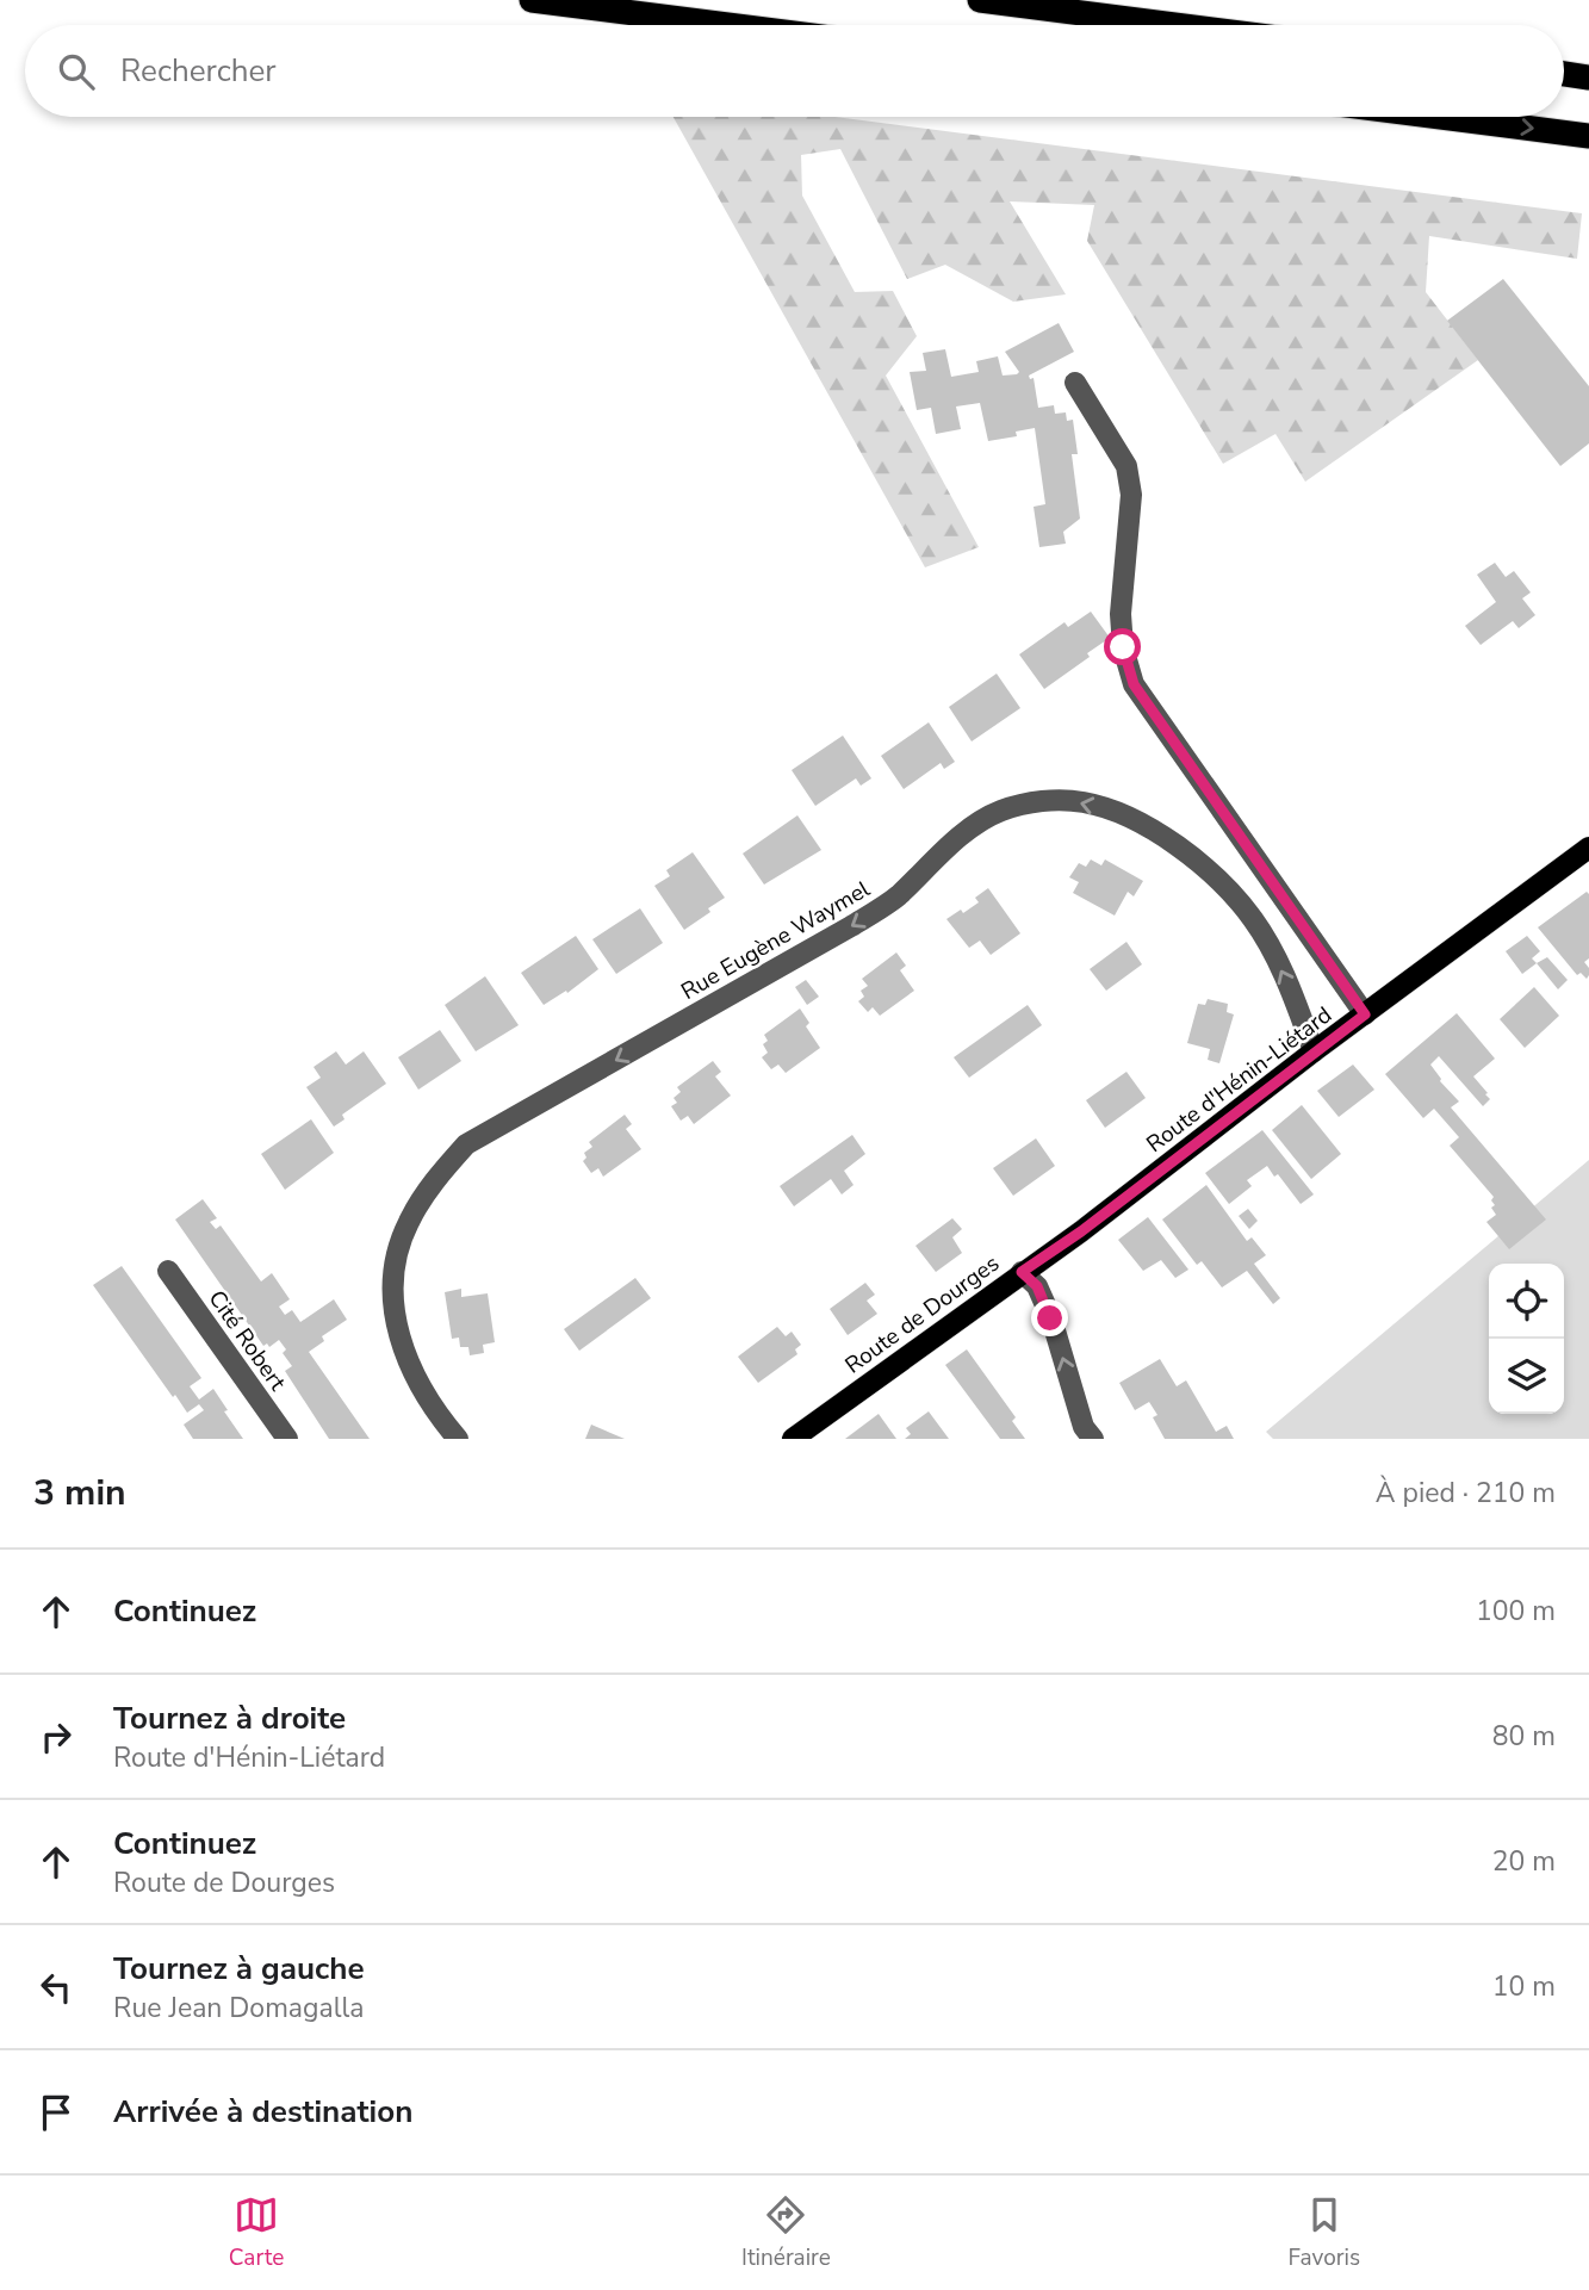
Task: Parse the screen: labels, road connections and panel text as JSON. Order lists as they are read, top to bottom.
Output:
{
  "streets": {
    "main road": ["Route d'Hénin-Liétard", "Route de Dourges"],
    "street": ["Rue Eugène Waymel", "Cité Robert"]
  },
  "crossings": [
    ["Rue Eugène Waymel", "Route d'Hénin-Liétard"],
    ["Route d'Hénin-Liétard", "Route de Dourges"]
  ],
  "page": {
    "search": "Rechercher",
    "heading": ["3 min", "À pied · 210 m"],
    "list": [
      ["Continuez", "100 m"],
      ["Tournez à droite", "Route d'Hénin-Liétard", "80 m"],
      ["Continuez", "Route de Dourges", "20 m"],
      ["Tournez à gauche", "Rue Jean Domagalla", "10 m"],
      "Arrivée à destination"
    ],
    "nav": ["Carte", "Itinéraire", "Favoris"]
  }
}
